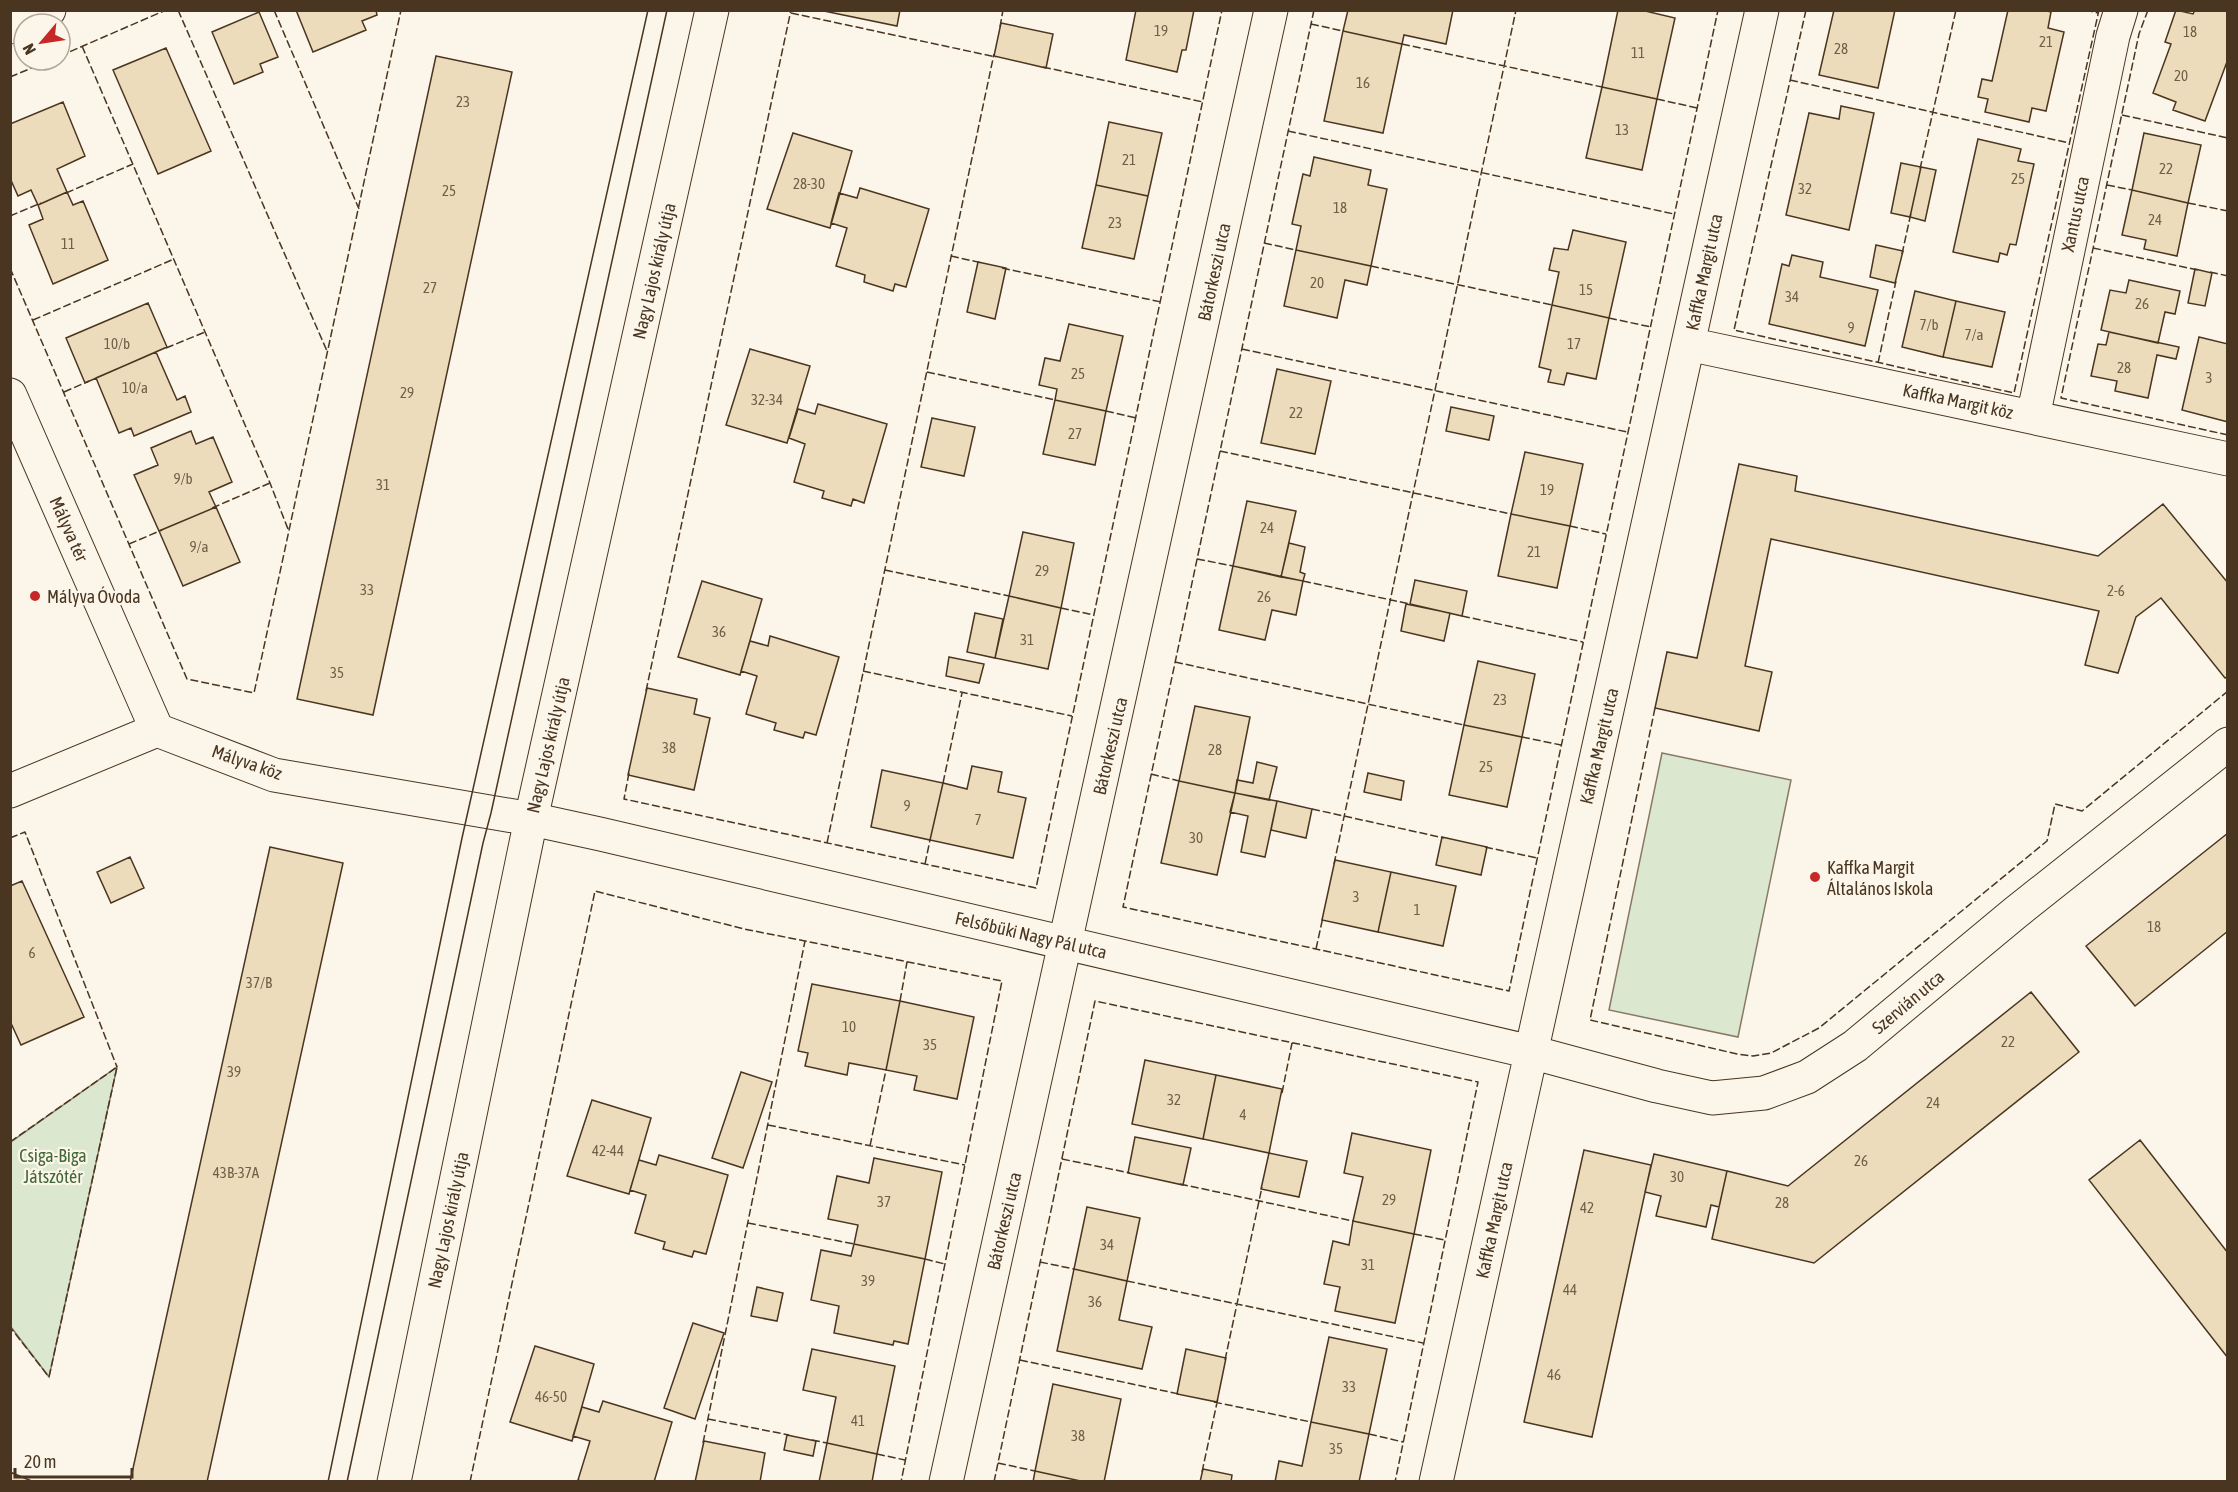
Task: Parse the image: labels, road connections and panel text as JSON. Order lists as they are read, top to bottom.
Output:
{
  "streets": {
    "street": [
      "Xantus utca",
      "Nagy Lajos király útja",
      "Bátorkeszi utca",
      "Kaffka Margit utca",
      "Kaffka Margit köz",
      "Mályva tér",
      "Mályva köz",
      "Felsőbüki Nagy Pál utca",
      "Szervián utca"
    ]
  },
  "crossings": [
    ["Xantus utca", "Kaffka Margit köz"],
    ["Nagy Lajos király útja", "Mályva köz"],
    ["Nagy Lajos király útja", "Felsőbüki Nagy Pál utca"],
    ["Bátorkeszi utca", "Felsőbüki Nagy Pál utca"],
    ["Kaffka Margit utca", "Kaffka Margit köz"],
    ["Kaffka Margit utca", "Felsőbüki Nagy Pál utca"],
    ["Kaffka Margit utca", "Szervián utca"],
    ["Mályva tér", "Mályva köz"],
    ["Mályva köz", "Felsőbüki Nagy Pál utca"],
    ["Felsőbüki Nagy Pál utca", "Szervián utca"]
  ],
  "parks": ["Csiga-Biga Játszótér"],
  "places": ["Mályva Óvoda", "Kaffka Margit Általános Iskola"],
  "house_numbers": [
    "19",
    "18",
    "21",
    "28",
    "11",
    "20",
    "16",
    "23",
    "13",
    "21",
    "22",
    "25",
    "28-30",
    "32",
    "25",
    "18",
    "24",
    "23",
    "11",
    "20",
    "27",
    "15",
    "34",
    "26",
    "7/b",
    "9",
    "7/a",
    "10/b",
    "17",
    "28",
    "25",
    "3",
    "10/a",
    "29",
    "32-34",
    "22",
    "27",
    "9/b",
    "31",
    "19",
    "24",
    "9/a",
    "21",
    "29",
    "33",
    "2-6",
    "26",
    "36",
    "31",
    "35",
    "23",
    "38",
    "28",
    "25",
    "9",
    "7",
    "30",
    "3",
    "1",
    "18",
    "6",
    "37/B",
    "10",
    "22",
    "35",
    "39",
    "32",
    "24",
    "4",
    "42-44",
    "26",
    "43B-37A",
    "30",
    "29",
    "37",
    "28",
    "42",
    "34",
    "31",
    "39",
    "44",
    "36",
    "46",
    "33",
    "46-50",
    "41",
    "38",
    "35"
  ],
  "scale_bar": "20 m",
  "north": "bottom left"
}
